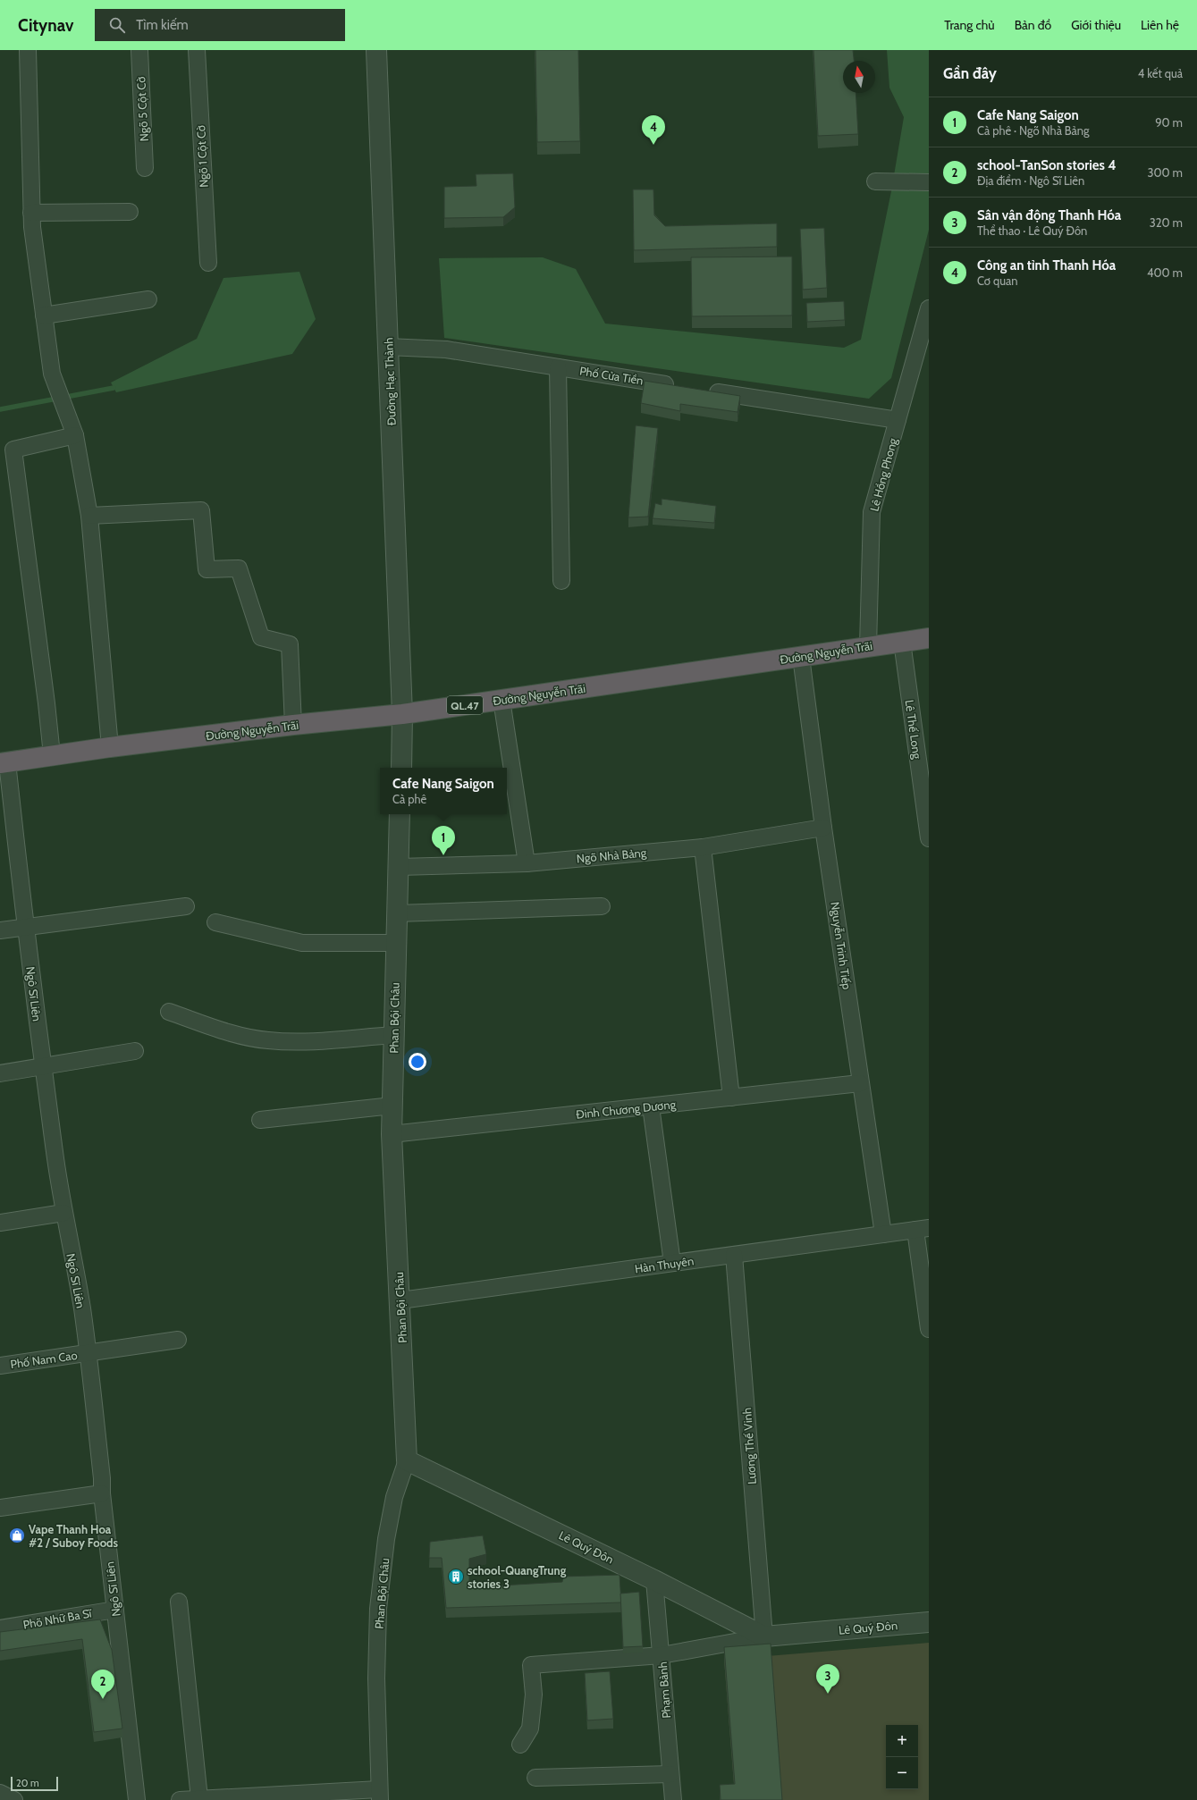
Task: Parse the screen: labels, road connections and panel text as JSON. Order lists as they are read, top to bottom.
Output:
{
  "streets": {
    "highway": ["Đường Nguyễn Trãi", "QL.47"],
    "street": [
      "Ngõ 5 Cột Cờ",
      "Ngõ 1 Cột Cờ",
      "Phố Cửa Tiền",
      "Đường Hạc Thành",
      "Lê Hồng Phong",
      "Lê Thế Long",
      "Ngõ Nhà Bảng",
      "Nguyễn Trinh Tiếp",
      "Ngô Sĩ Liên",
      "Phan Bội Châu",
      "Đinh Chương Dương",
      "Hàn Thuyên",
      "Phố Nam Cao",
      "Lương Thế Vinh",
      "Lê Quý Đôn",
      "Phõ Nhữ Ba Sĩ",
      "Phạm Bành"
    ]
  },
  "crossings": [
    ["Phố Cửa Tiền", "Đường Hạc Thành"],
    ["Đường Hạc Thành", "Đường Nguyễn Trãi"],
    ["Lê Hồng Phong", "Đường Nguyễn Trãi"],
    ["Đường Nguyễn Trãi", "Lê Thế Long"],
    ["Đường Nguyễn Trãi", "Nguyễn Trinh Tiếp"],
    ["Đường Nguyễn Trãi", "Ngô Sĩ Liên"],
    ["Ngõ Nhà Bảng", "Nguyễn Trinh Tiếp"],
    ["Ngõ Nhà Bảng", "Phan Bội Châu"],
    ["Nguyễn Trinh Tiếp", "Đinh Chương Dương"],
    ["Nguyễn Trinh Tiếp", "Hàn Thuyên"],
    ["Ngô Sĩ Liên", "Phố Nam Cao"],
    ["Ngô Sĩ Liên", "Phõ Nhữ Ba Sĩ"],
    ["Phan Bội Châu", "Đinh Chương Dương"],
    ["Phan Bội Châu", "Hàn Thuyên"],
    ["Phan Bội Châu", "Lê Quý Đôn"],
    ["Hàn Thuyên", "Lương Thế Vinh"],
    ["Lương Thế Vinh", "Lê Quý Đôn"],
    ["Lê Quý Đôn", "Phạm Bành"]
  ],
  "places": {
    "shop": ["Vape Thanh Hoa #2 / Suboy Foods"],
    "building": ["school-QuangTrung stories 3"]
  },
  "scale_bar": "20 m",
  "north": "top",
  "page": {
    "header": "Citynav",
    "search": "Tìm kiếm",
    "nav": [
      "Trang chủ",
      "Bản đồ",
      "Giới thiệu",
      "Liên hệ"
    ],
    "heading": ["Gần đây", "4 kết quả"],
    "list": [
      {
        "mark": "1",
        "name": "Cafe Nang Saigon",
        "note": "Cà phê · Ngõ Nhà Bảng",
        "value": "90 m"
      },
      {
        "mark": "2",
        "name": "school-TanSon stories 4",
        "note": "Địa điểm · Ngô Sĩ Liên",
        "value": "300 m"
      },
      {
        "mark": "3",
        "name": "Sân vận động Thanh Hóa",
        "note": "Thể thao · Lê Quý Đôn",
        "value": "320 m"
      },
      {
        "mark": "4",
        "name": "Công an tỉnh Thanh Hóa",
        "note": "Cơ quan",
        "value": "400 m"
      }
    ],
    "pins": [
      "4",
      "1",
      "3",
      "2"
    ],
    "popup": ["Cafe Nang Saigon", "Cà phê"],
    "map_buttons": ["+", "−"],
    "scale": "20 m"
  }
}
